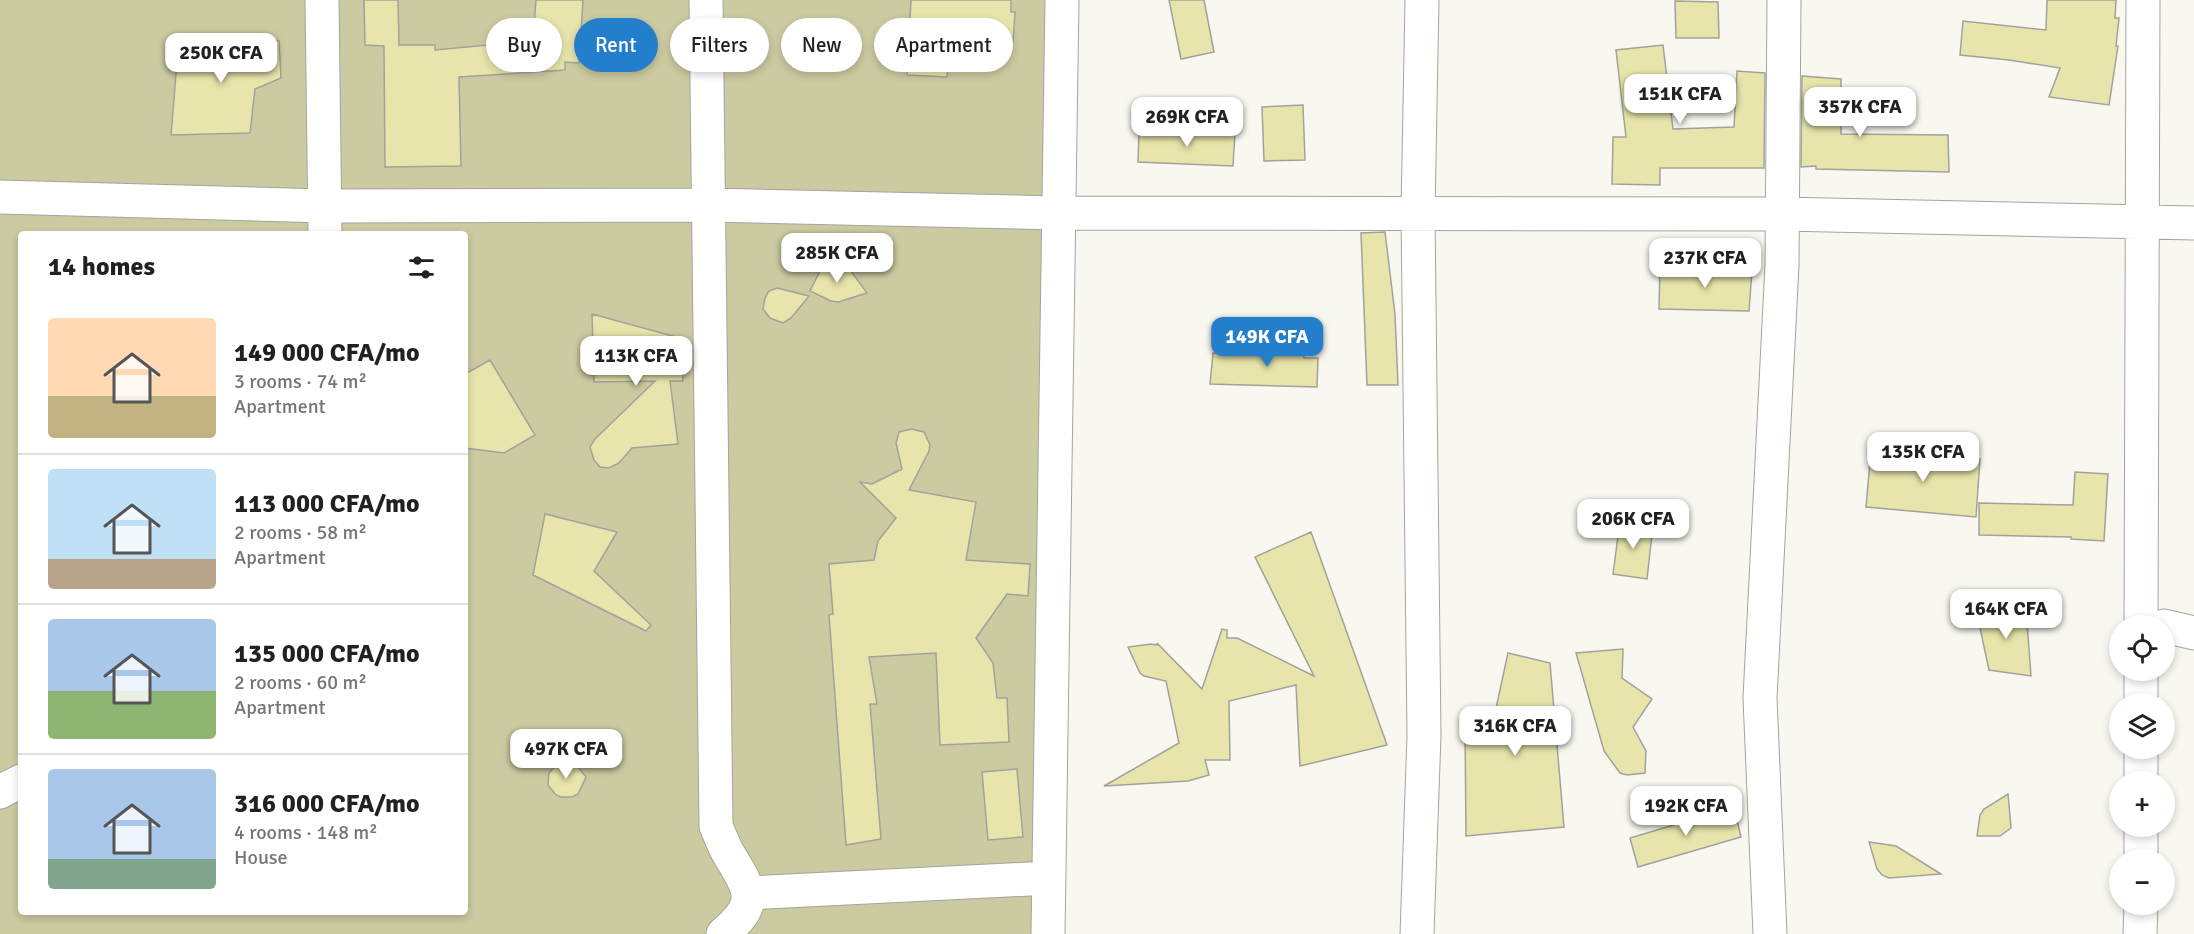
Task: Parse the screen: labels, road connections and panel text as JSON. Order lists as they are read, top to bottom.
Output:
{
  "page": {
    "chip": [
      "Buy",
      "Rent",
      "Filters",
      "New",
      "Apartment"
    ],
    "price": [
      "250K CFA",
      "151K CFA",
      "357K CFA",
      "269K CFA",
      "285K CFA",
      "237K CFA",
      "149K CFA",
      "113K CFA",
      "135K CFA",
      "206K CFA",
      "164K CFA",
      "316K CFA",
      "497K CFA",
      "192K CFA"
    ],
    "heading": "14 homes",
    "list": [
      {
        "name": "149 000 CFA/mo",
        "note": "3 rooms · 74 m² · Apartment"
      },
      {
        "name": "113 000 CFA/mo",
        "note": "2 rooms · 58 m² · Apartment"
      },
      {
        "name": "135 000 CFA/mo",
        "note": "2 rooms · 60 m² · Apartment"
      },
      {
        "name": "316 000 CFA/mo",
        "note": "4 rooms · 148 m² · House"
      }
    ],
    "map_buttons": ["+", "−"]
  }
}
